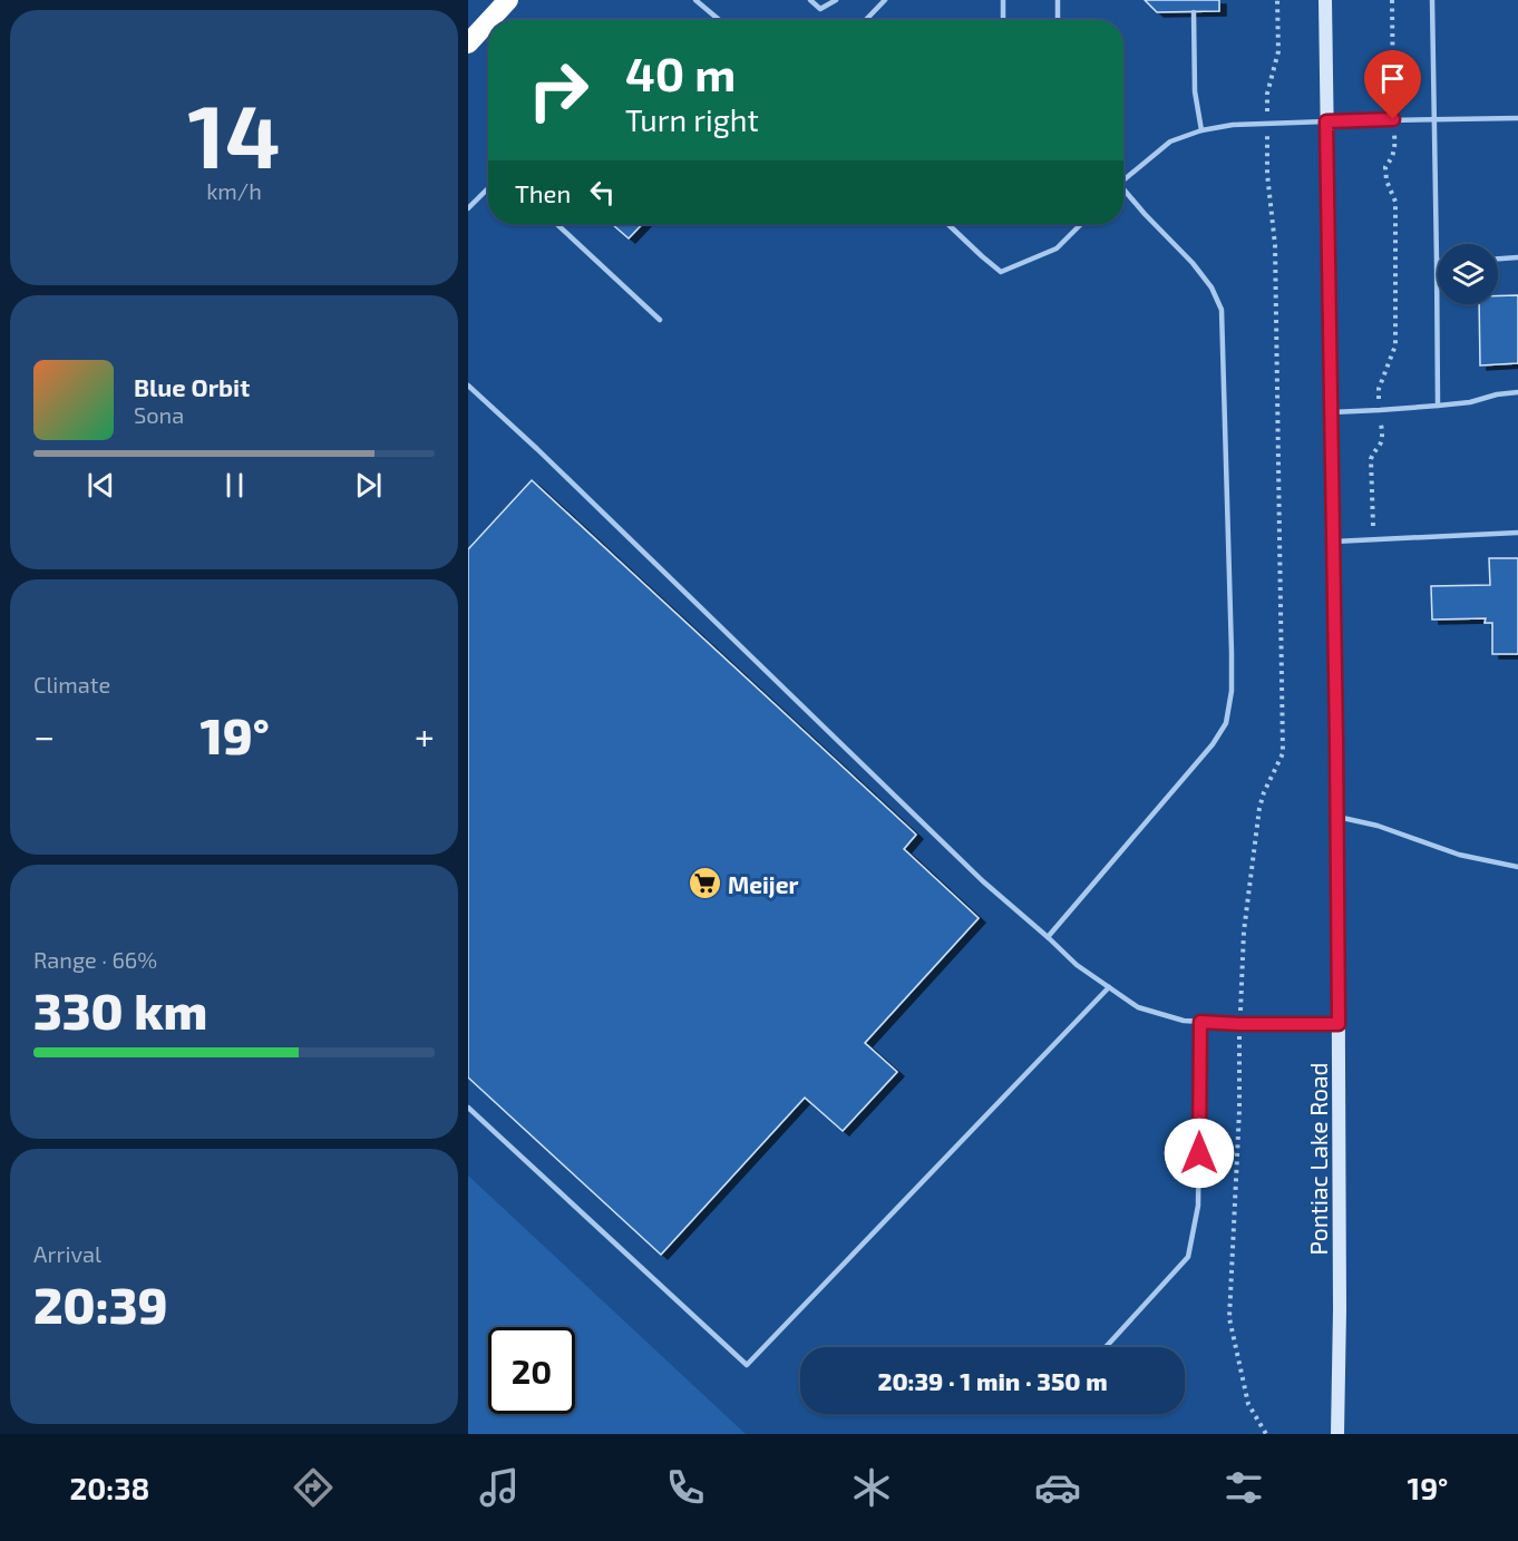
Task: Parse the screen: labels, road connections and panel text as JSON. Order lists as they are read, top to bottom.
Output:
{
  "streets": {
    "main road": ["Pontiac Lake Road"]
  },
  "places": {
    "supermarket": ["Meijer"]
  },
  "page": {
    "tile": [
      ["14", "km/h"],
      "Climate",
      ["Range · 66%", "330 km"],
      ["Arrival", "20:39"]
    ],
    "turn": ["40 m", "Turn right"],
    "then": "Then",
    "song": ["Blue Orbit", "Sona"],
    "heat": ["−", "19°", "+"],
    "limit": "20",
    "trip": "20:39 · 1 min · 350 m",
    "tabs": ["20:38", "19°"]
  }
}
